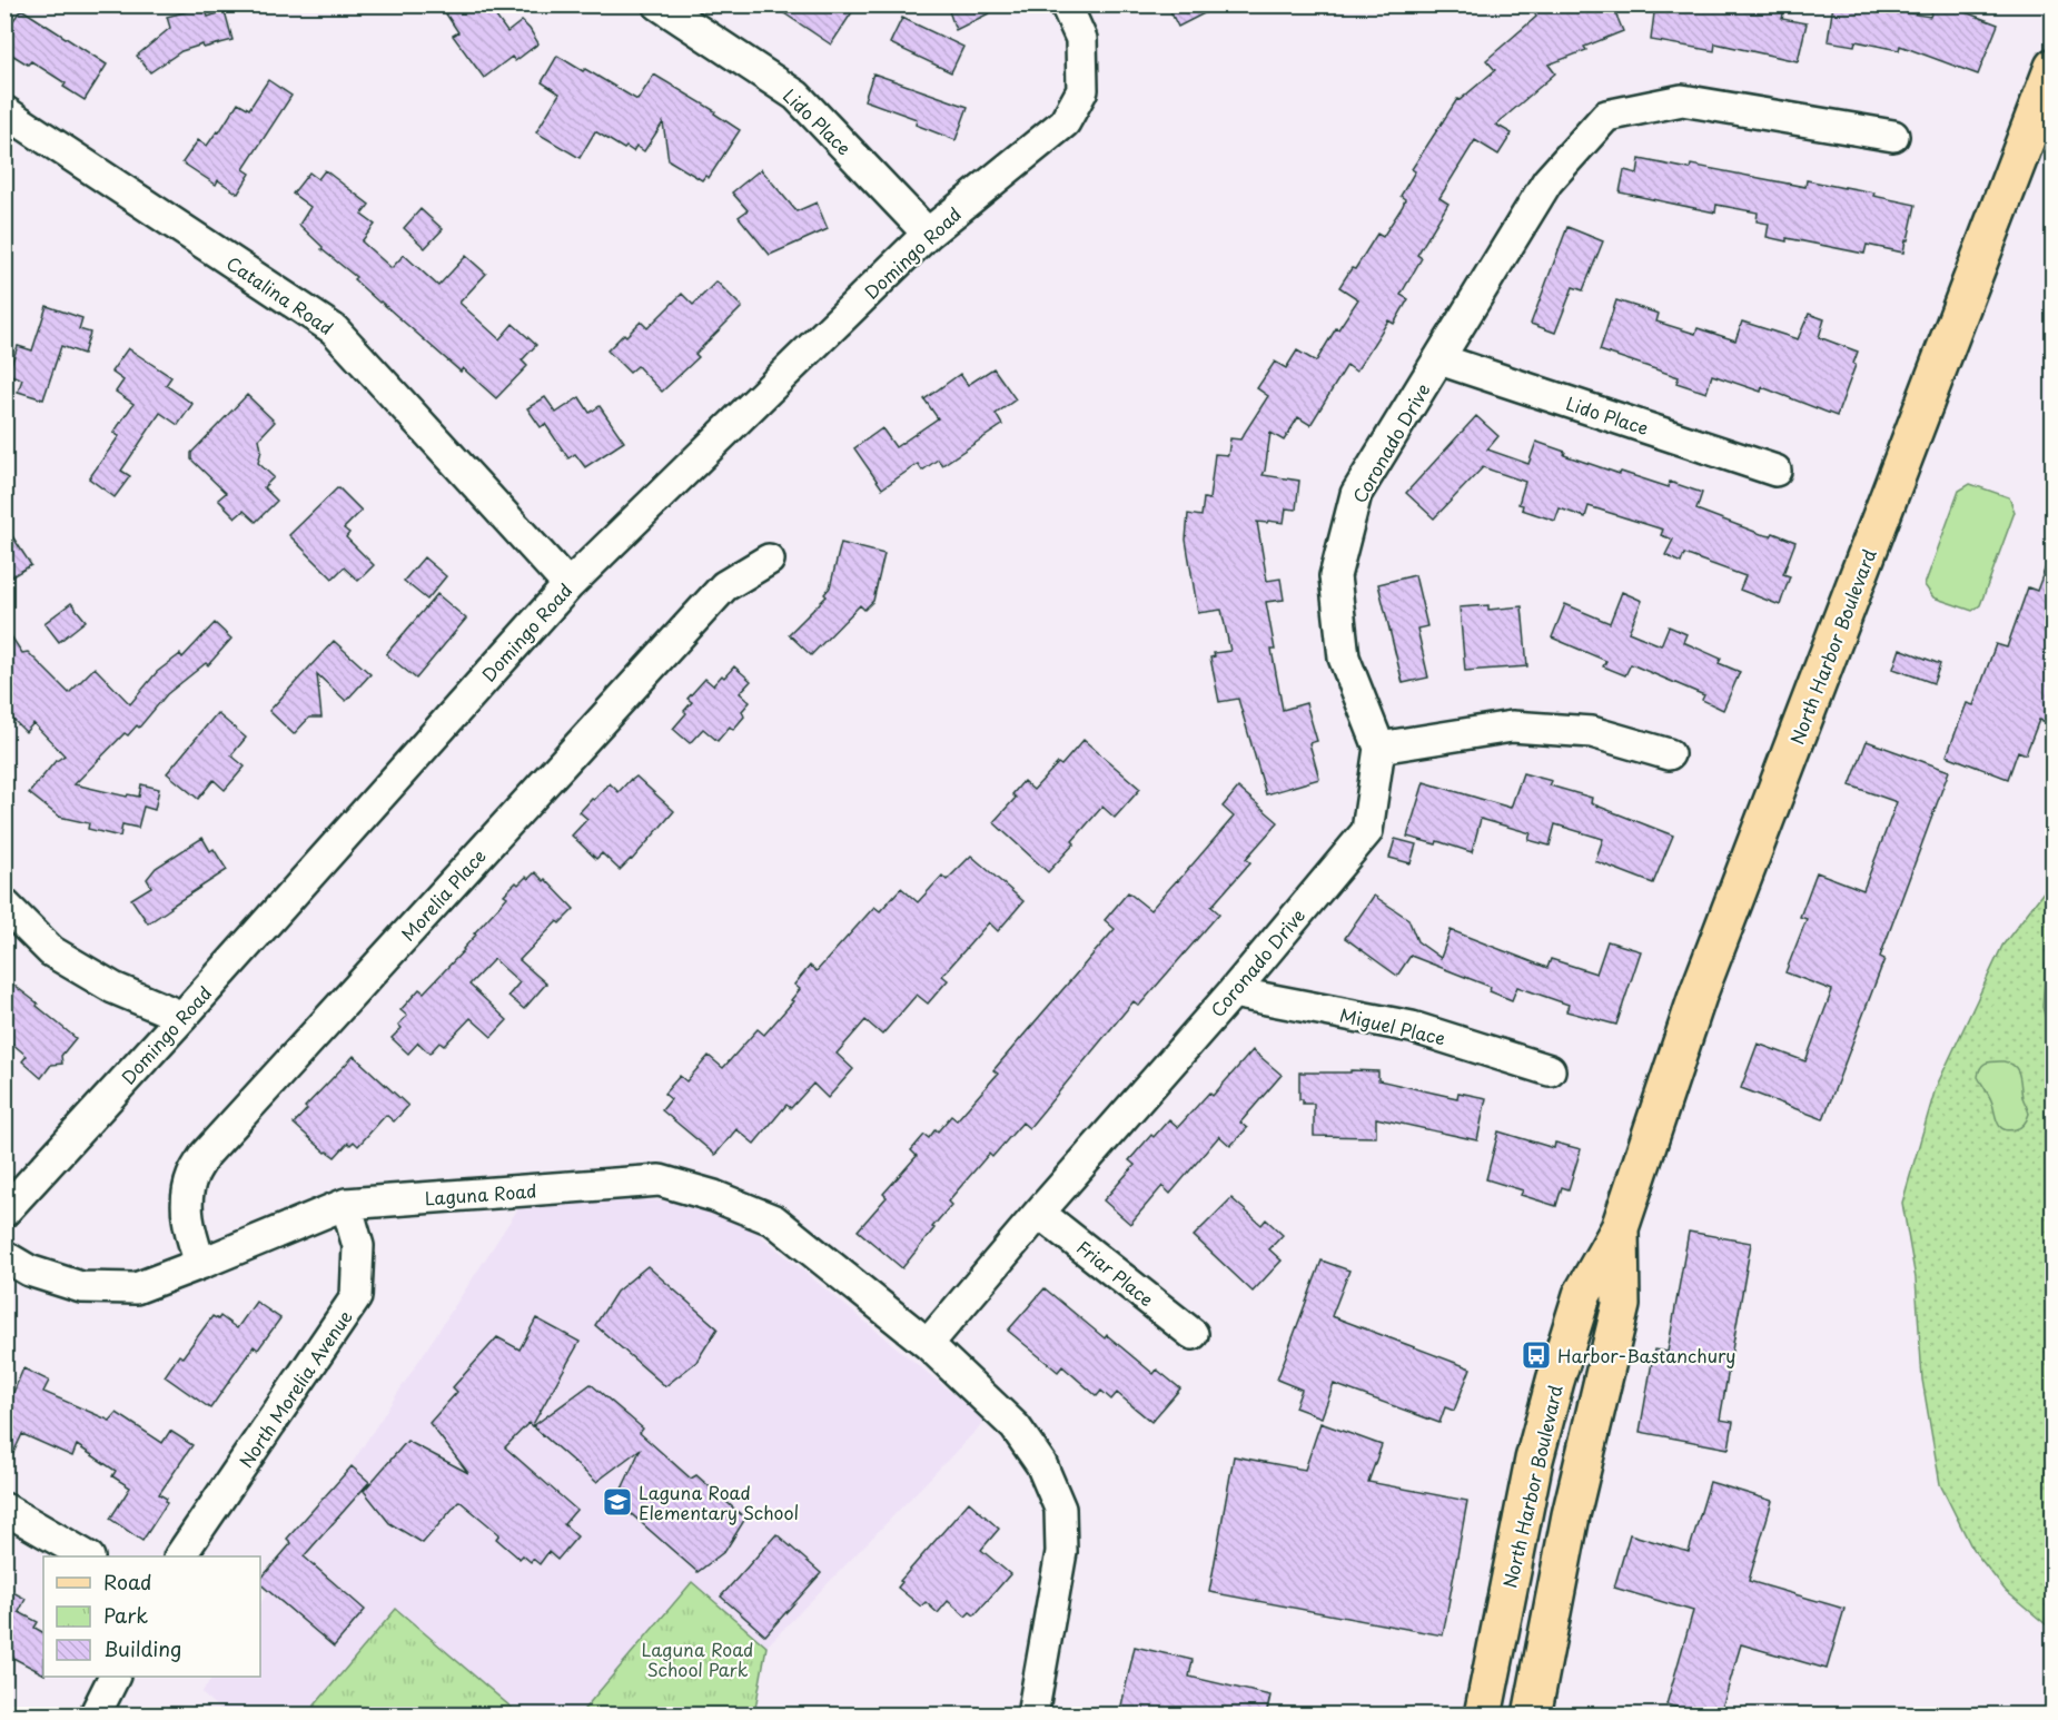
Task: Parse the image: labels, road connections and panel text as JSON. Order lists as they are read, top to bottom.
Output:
{
  "streets": {
    "main road": ["North Harbor Boulevard"],
    "street": [
      "Lido Place",
      "Domingo Road",
      "Catalina Road",
      "Coronado Drive",
      "Morelia Place",
      "Miguel Place",
      "Laguna Road",
      "Friar Place",
      "North Morelia Avenue"
    ]
  },
  "crossings": [
    ["Lido Place", "Domingo Road"],
    ["Lido Place", "Coronado Drive"],
    ["Domingo Road", "Catalina Road"],
    ["Coronado Drive", "Miguel Place"],
    ["Coronado Drive", "Laguna Road"],
    ["Coronado Drive", "Friar Place"],
    ["Morelia Place", "Laguna Road"],
    ["Laguna Road", "North Morelia Avenue"]
  ],
  "parks": ["Laguna Road School Park"],
  "places": {
    "bus stop": ["Harbor-Bastanchury"],
    "school or university": ["Laguna Road Elementary School"]
  },
  "legend": ["Road", "Park", "Building"]
}
